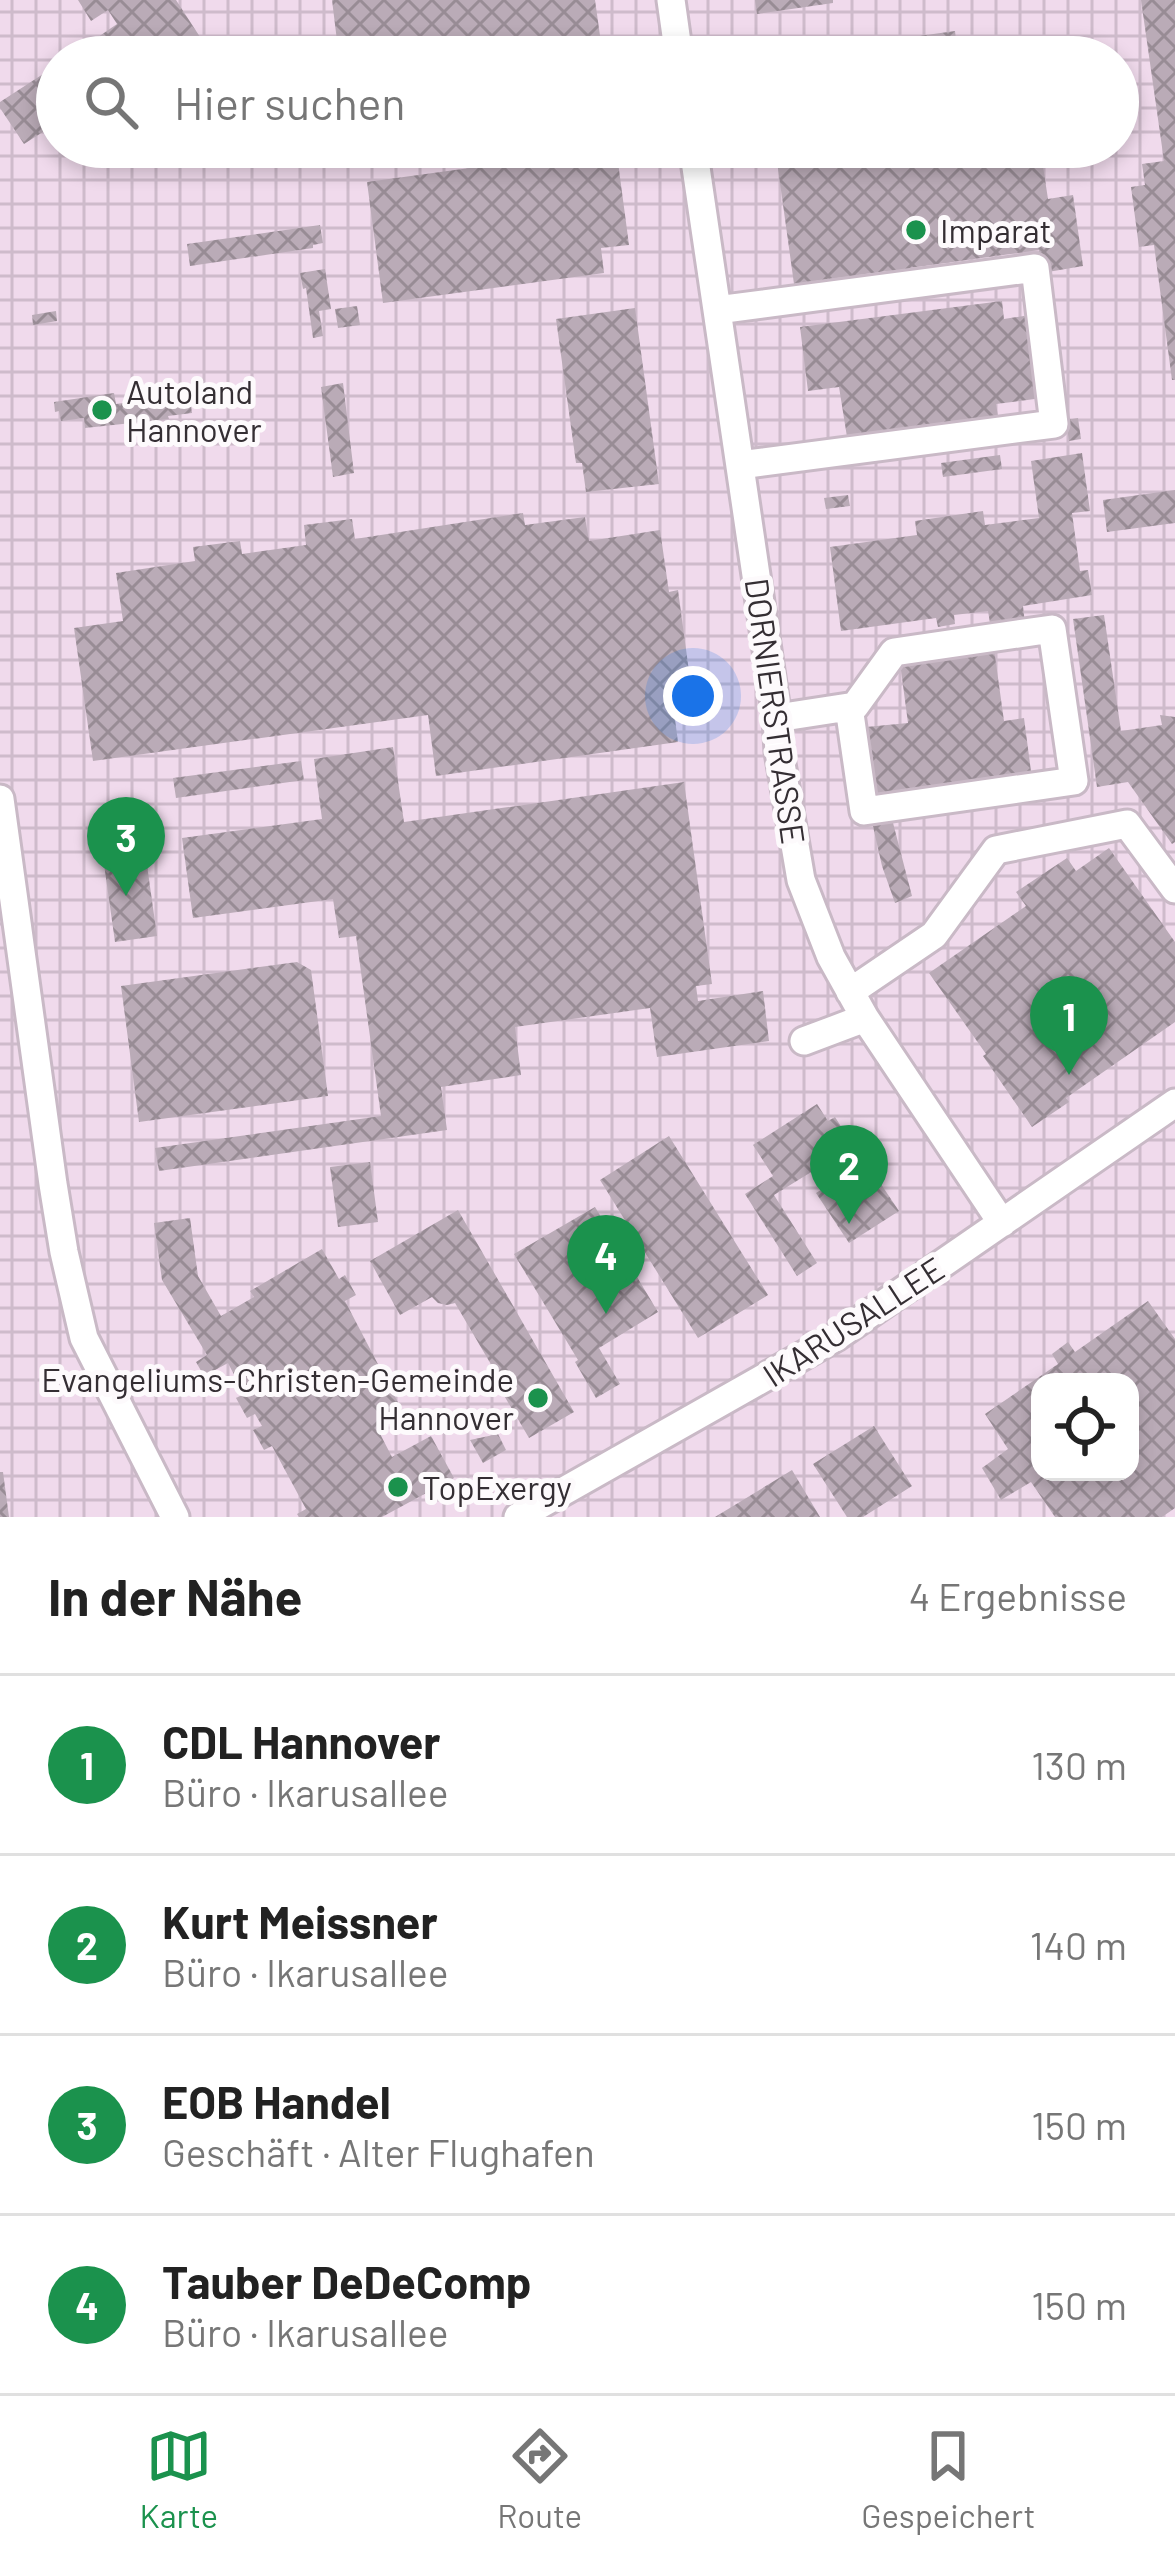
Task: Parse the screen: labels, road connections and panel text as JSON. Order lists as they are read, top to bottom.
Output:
{
  "streets": {
    "street": ["DORNIERSTRASSE", "IKARUSALLEE"]
  },
  "crossings": [
    ["DORNIERSTRASSE", "IKARUSALLEE"]
  ],
  "places": [
    "Imparat",
    "Autoland Hannover",
    "Evangeliums-Christen-Gemeinde Hannover",
    "TopExergy"
  ],
  "page": {
    "search": "Hier suchen",
    "pins": [
      "3",
      "1",
      "2",
      "4"
    ],
    "heading": ["In der Nähe", "4 Ergebnisse"],
    "list": [
      {
        "mark": "1",
        "name": "CDL Hannover",
        "note": "Büro · Ikarusallee",
        "value": "130 m"
      },
      {
        "mark": "2",
        "name": "Kurt Meissner",
        "note": "Büro · Ikarusallee",
        "value": "140 m"
      },
      {
        "mark": "3",
        "name": "EOB Handel",
        "note": "Geschäft · Alter Flughafen",
        "value": "150 m"
      },
      {
        "mark": "4",
        "name": "Tauber DeDeComp",
        "note": "Büro · Ikarusallee",
        "value": "150 m"
      }
    ],
    "nav": ["Karte", "Route", "Gespeichert"]
  }
}
